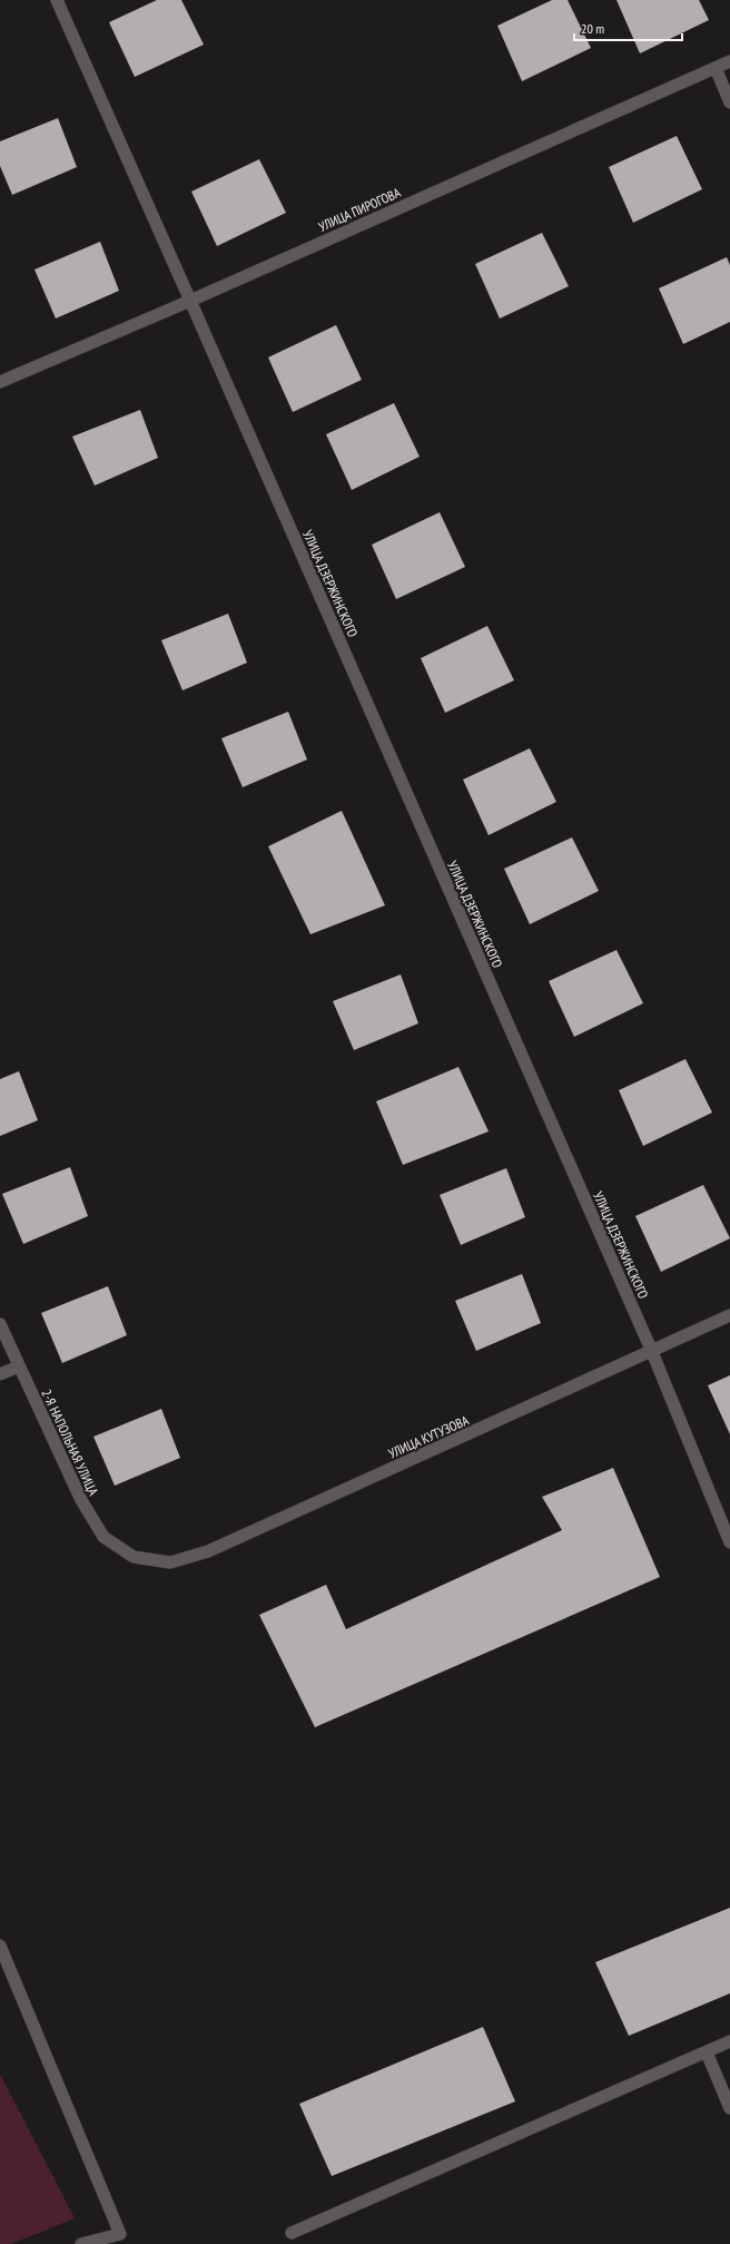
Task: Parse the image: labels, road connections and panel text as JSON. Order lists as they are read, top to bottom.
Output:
{
  "streets": {
    "street": [
      "УЛИЦА ПИРОГОВА",
      "УЛИЦА ДЗЕРЖИНСКОГО",
      "УЛИЦА КУТУЗОВА",
      "2-Я НАПОЛЬНАЯ УЛИЦА"
    ]
  },
  "crossings": [
    ["УЛИЦА ПИРОГОВА", "УЛИЦА ДЗЕРЖИНСКОГО"],
    ["УЛИЦА ДЗЕРЖИНСКОГО", "УЛИЦА КУТУЗОВА"],
    ["УЛИЦА КУТУЗОВА", "2-Я НАПОЛЬНАЯ УЛИЦА"]
  ],
  "scale_bar": "20 m"
}
